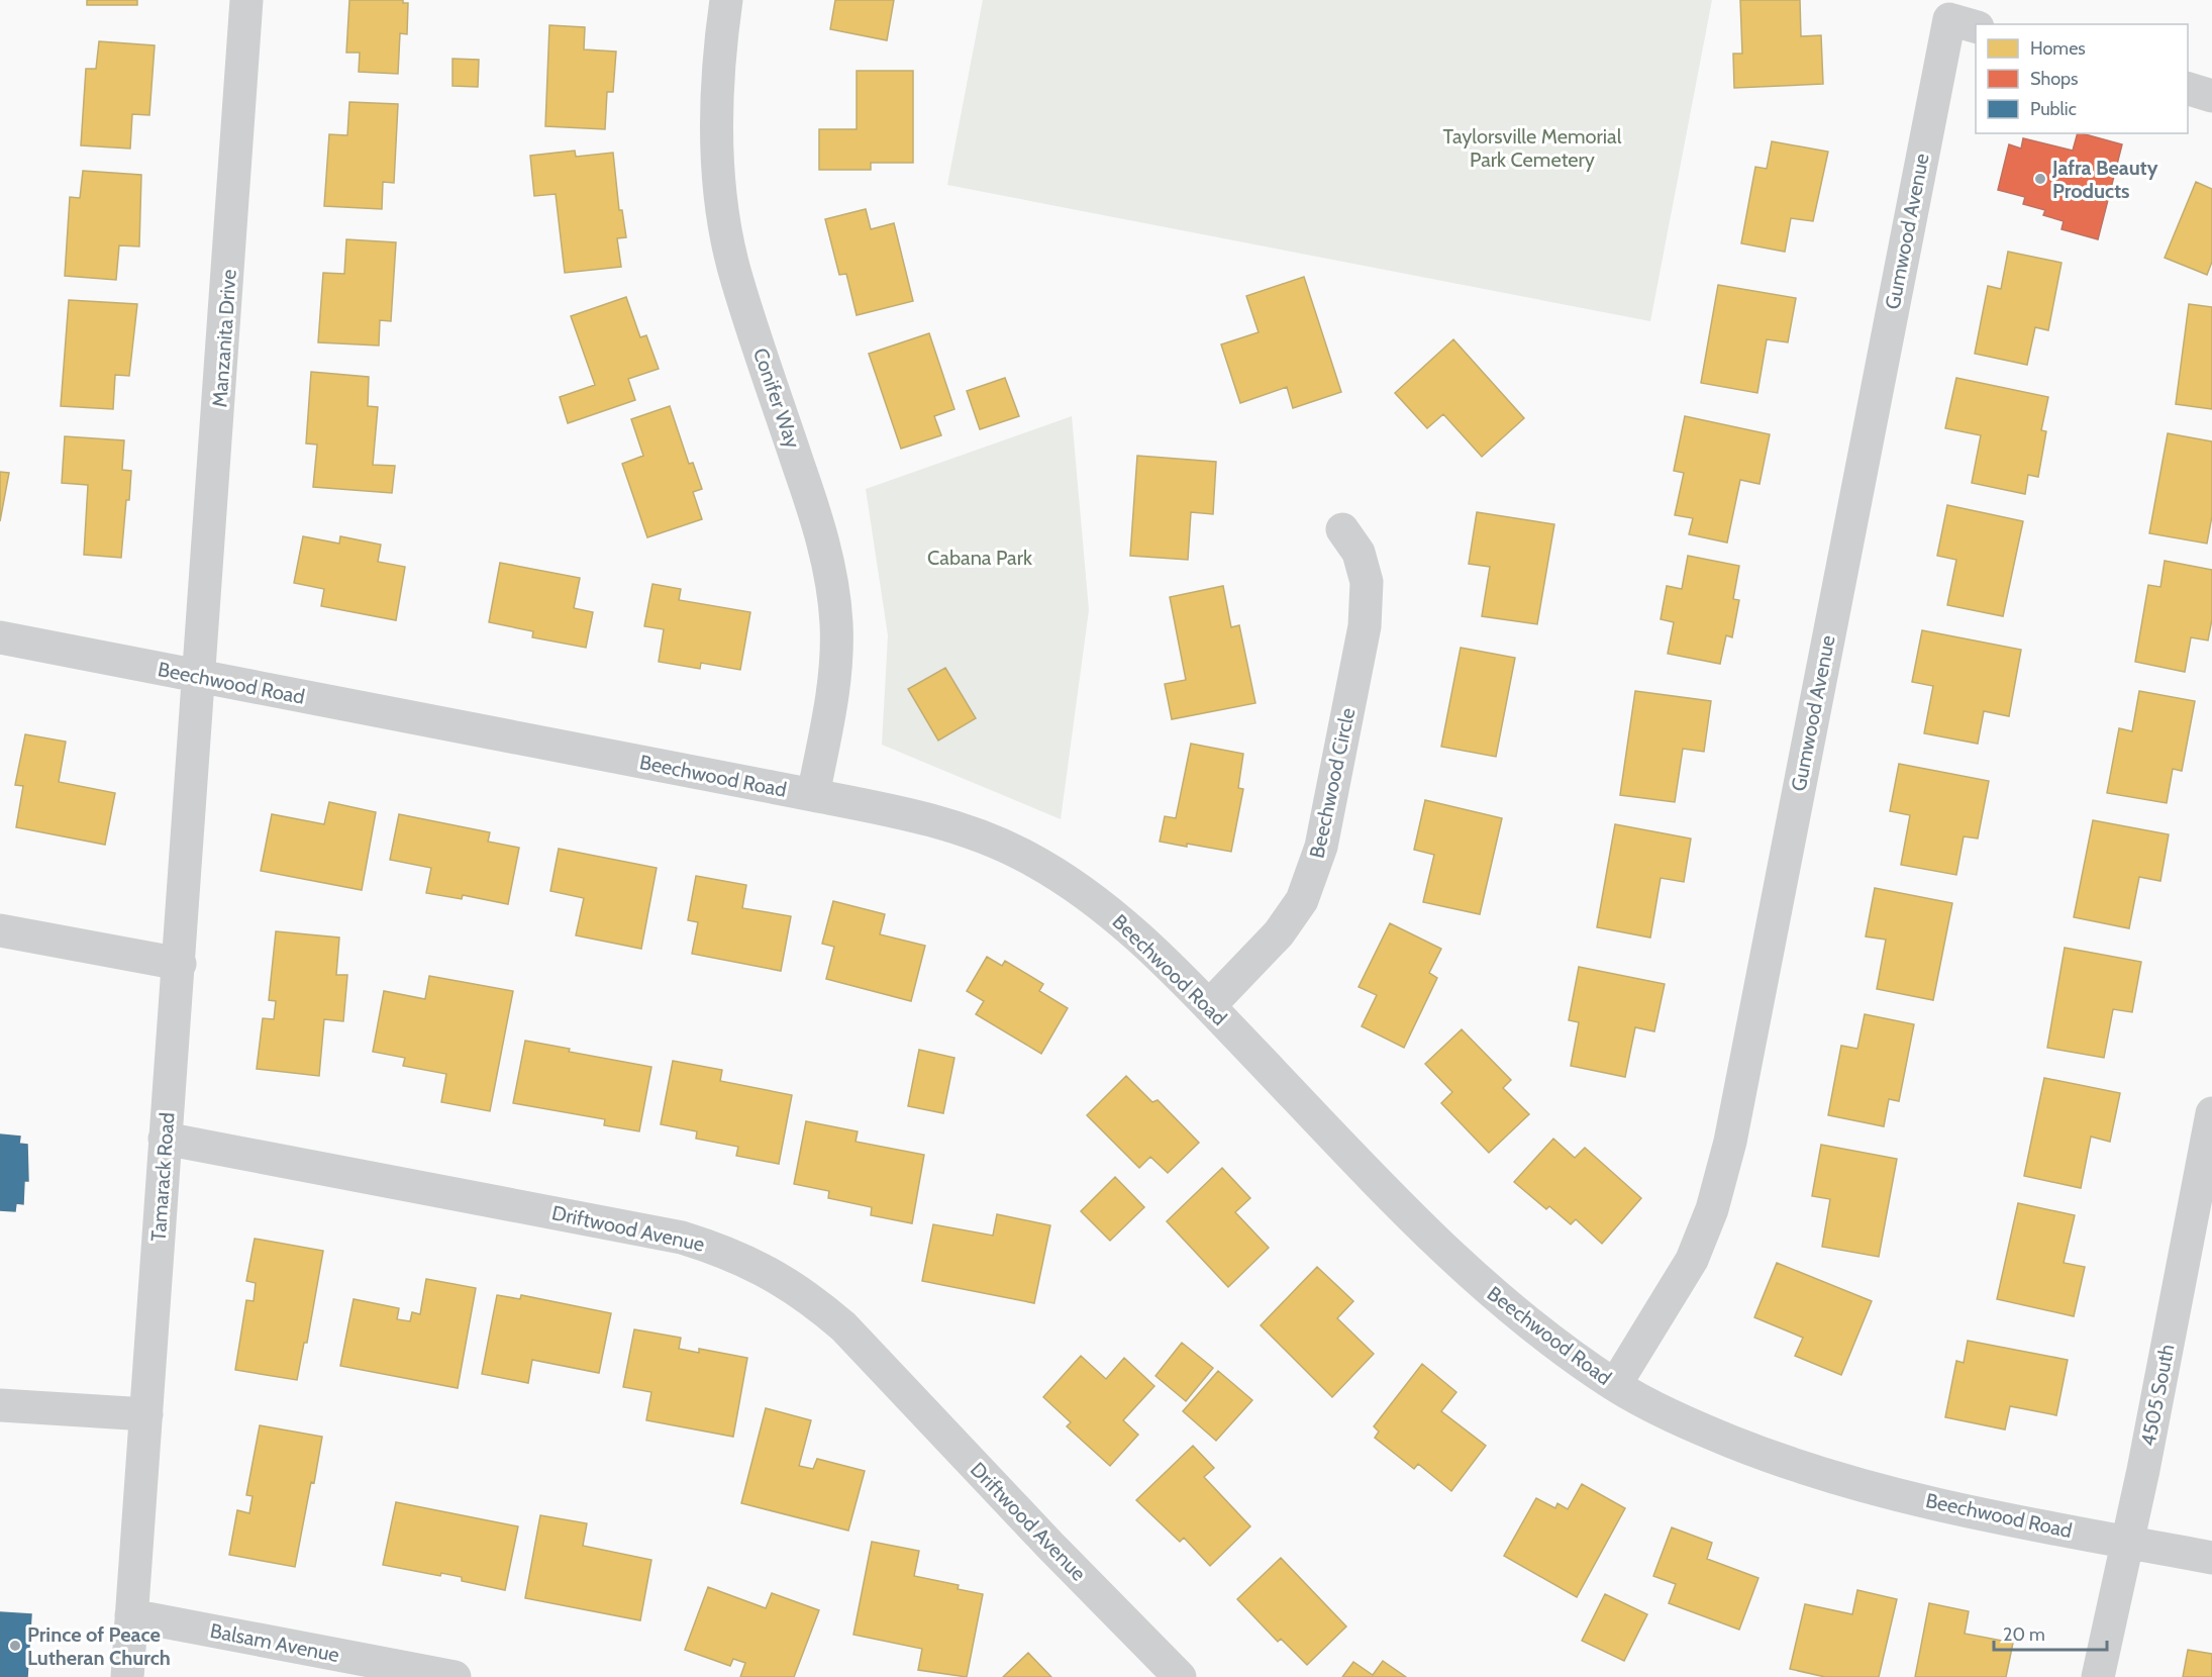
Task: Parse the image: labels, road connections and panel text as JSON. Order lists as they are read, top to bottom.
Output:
{
  "streets": {
    "street": [
      "Gumwood Avenue",
      "Manzanita Drive",
      "Conifer Way",
      "Beechwood Road",
      "Beechwood Circle",
      "Tamarack Road",
      "Driftwood Avenue",
      "4505 South",
      "Balsam Avenue"
    ]
  },
  "crossings": [
    ["Gumwood Avenue", "Beechwood Road"],
    ["Manzanita Drive", "Beechwood Road"],
    ["Manzanita Drive", "Tamarack Road"],
    ["Conifer Way", "Beechwood Road"],
    ["Beechwood Road", "Beechwood Circle"],
    ["Beechwood Road", "Tamarack Road"],
    ["Beechwood Road", "4505 South"],
    ["Tamarack Road", "Driftwood Avenue"],
    ["Tamarack Road", "Balsam Avenue"]
  ],
  "parks": ["Taylorsville Memorial Park Cemetery", "Cabana Park"],
  "places": ["Jafra Beauty Products", "Prince of Peace Lutheran Church"],
  "legend": ["Homes", "Shops", "Public"],
  "scale_bar": "20 m"
}
